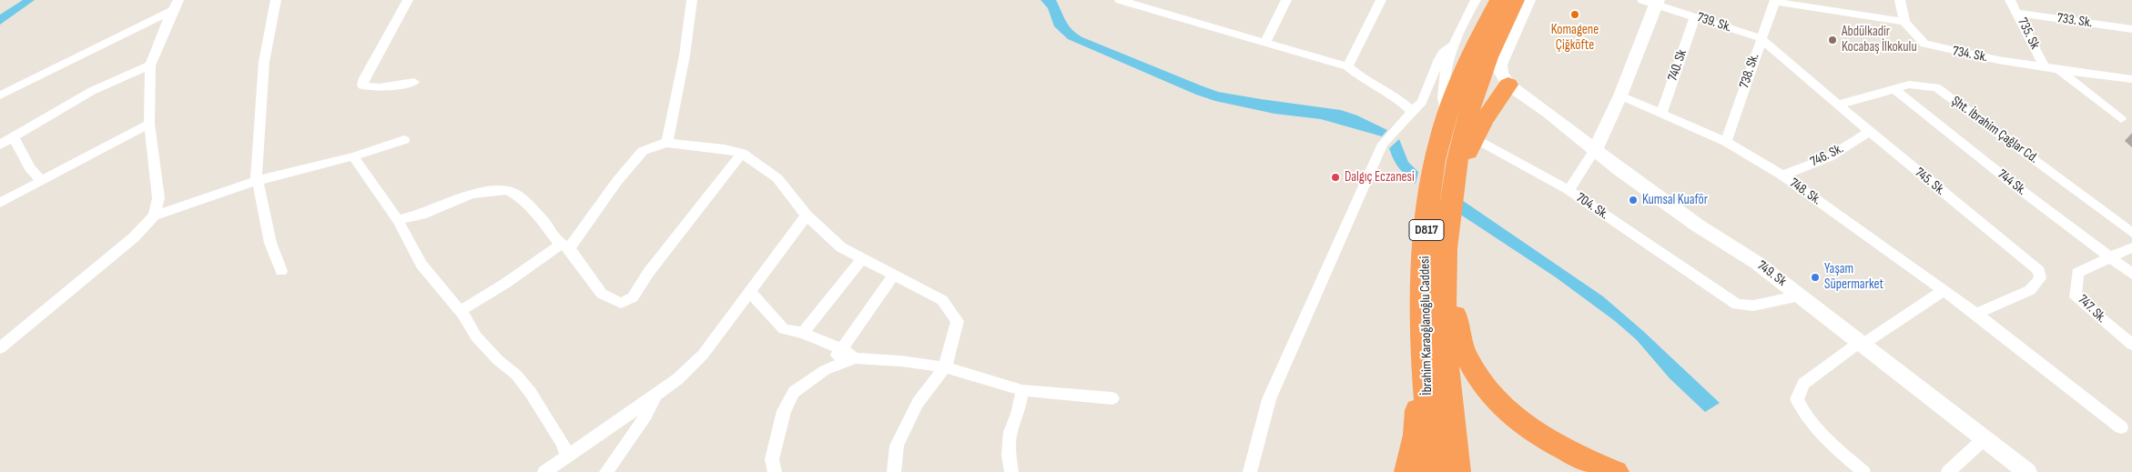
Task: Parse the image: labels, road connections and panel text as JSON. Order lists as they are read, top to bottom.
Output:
{
  "streets": {
    "highway": ["D817", "İbrahim Karaoğlanoğlu Caddesi"],
    "street": [
      "733. Sk.",
      "739. Sk.",
      "735. Sk",
      "734. Sk.",
      "740. Sk",
      "738. Sk.",
      "Şht. İbrahim Çağlar Cd.",
      "746. Sk.",
      "745. Sk.",
      "744 Sk.",
      "748. Sk.",
      "704. Sk.",
      "749. Sk",
      "747. Sk."
    ]
  },
  "crossings": [
    ["733. Sk.", "735. Sk"],
    ["739. Sk.", "740. Sk"],
    ["739. Sk.", "738. Sk."],
    ["739. Sk.", "745. Sk."],
    ["739. Sk.", "704. Sk."],
    ["735. Sk", "734. Sk."],
    ["740. Sk", "748. Sk."],
    ["738. Sk.", "745. Sk."],
    ["738. Sk.", "748. Sk."],
    ["Şht. İbrahim Çağlar Cd.", "745. Sk."],
    ["Şht. İbrahim Çağlar Cd.", "744 Sk."],
    ["746. Sk.", "745. Sk."],
    ["746. Sk.", "748. Sk."],
    ["745. Sk.", "748. Sk."],
    ["744 Sk.", "747. Sk."],
    ["748. Sk.", "704. Sk."],
    ["704. Sk.", "749. Sk"]
  ],
  "places": [
    "Komagene Çiğköfte",
    "Abdülkadir Kocabaş İlkokulu",
    "Dalgıç Eczanesi",
    "Kumsal Kuaför",
    "Yaşam Süpermarket"
  ]
}
